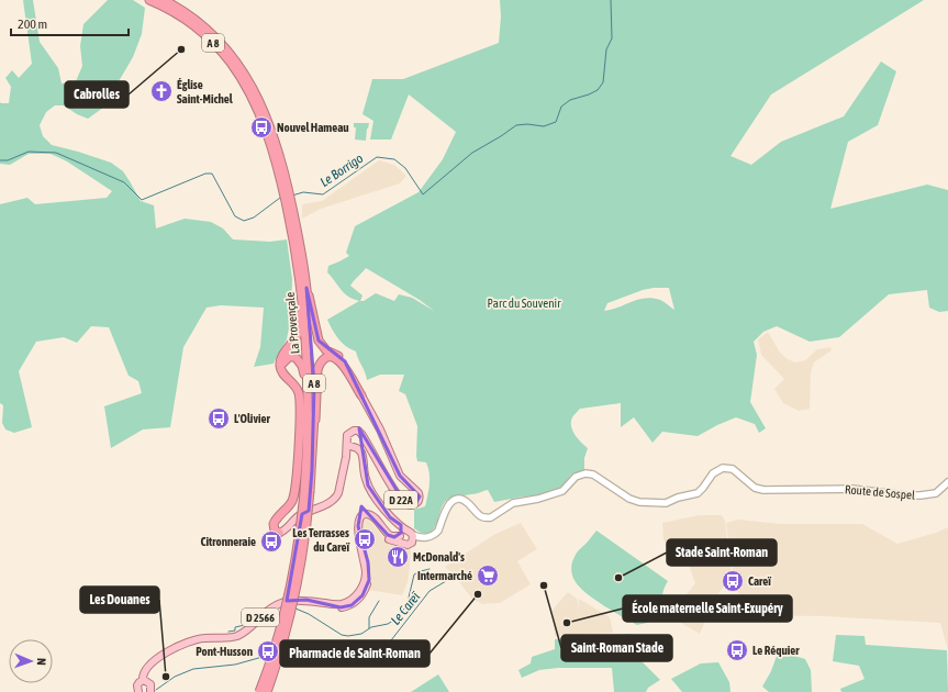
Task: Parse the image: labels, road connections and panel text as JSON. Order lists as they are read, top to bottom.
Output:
{
  "streets": {
    "highway": ["A 8", "La Provençale"],
    "main road": ["Route de Sospel", "D 22A", "D 2566"]
  },
  "crossings": [
    ["Route de Sospel", "D 2566"],
    ["D 22A", "D 2566"]
  ],
  "water": ["Le Borrigo", "Le Careï"],
  "parks": ["Parc du Souvenir"],
  "places": {
    "other": [
      "Cabrolles",
      "Stade Saint-Roman",
      "Saint-Roman Stade",
      "Pharmacie de Saint-Roman",
      "École maternelle Saint-Exupéry",
      "Les Douanes"
    ],
    "church": ["Église Saint-Michel"],
    "bus stop": [
      "Nouvel Hameau",
      "L'Olivier",
      "Les Terrasses du Careï",
      "Citronneraie",
      "Careï",
      "Le Réquier",
      "Pont-Husson"
    ],
    "restaurant": ["McDonald's"],
    "supermarket": ["Intermarché"]
  },
  "scale_bar": "200 m",
  "north": "right"
}
